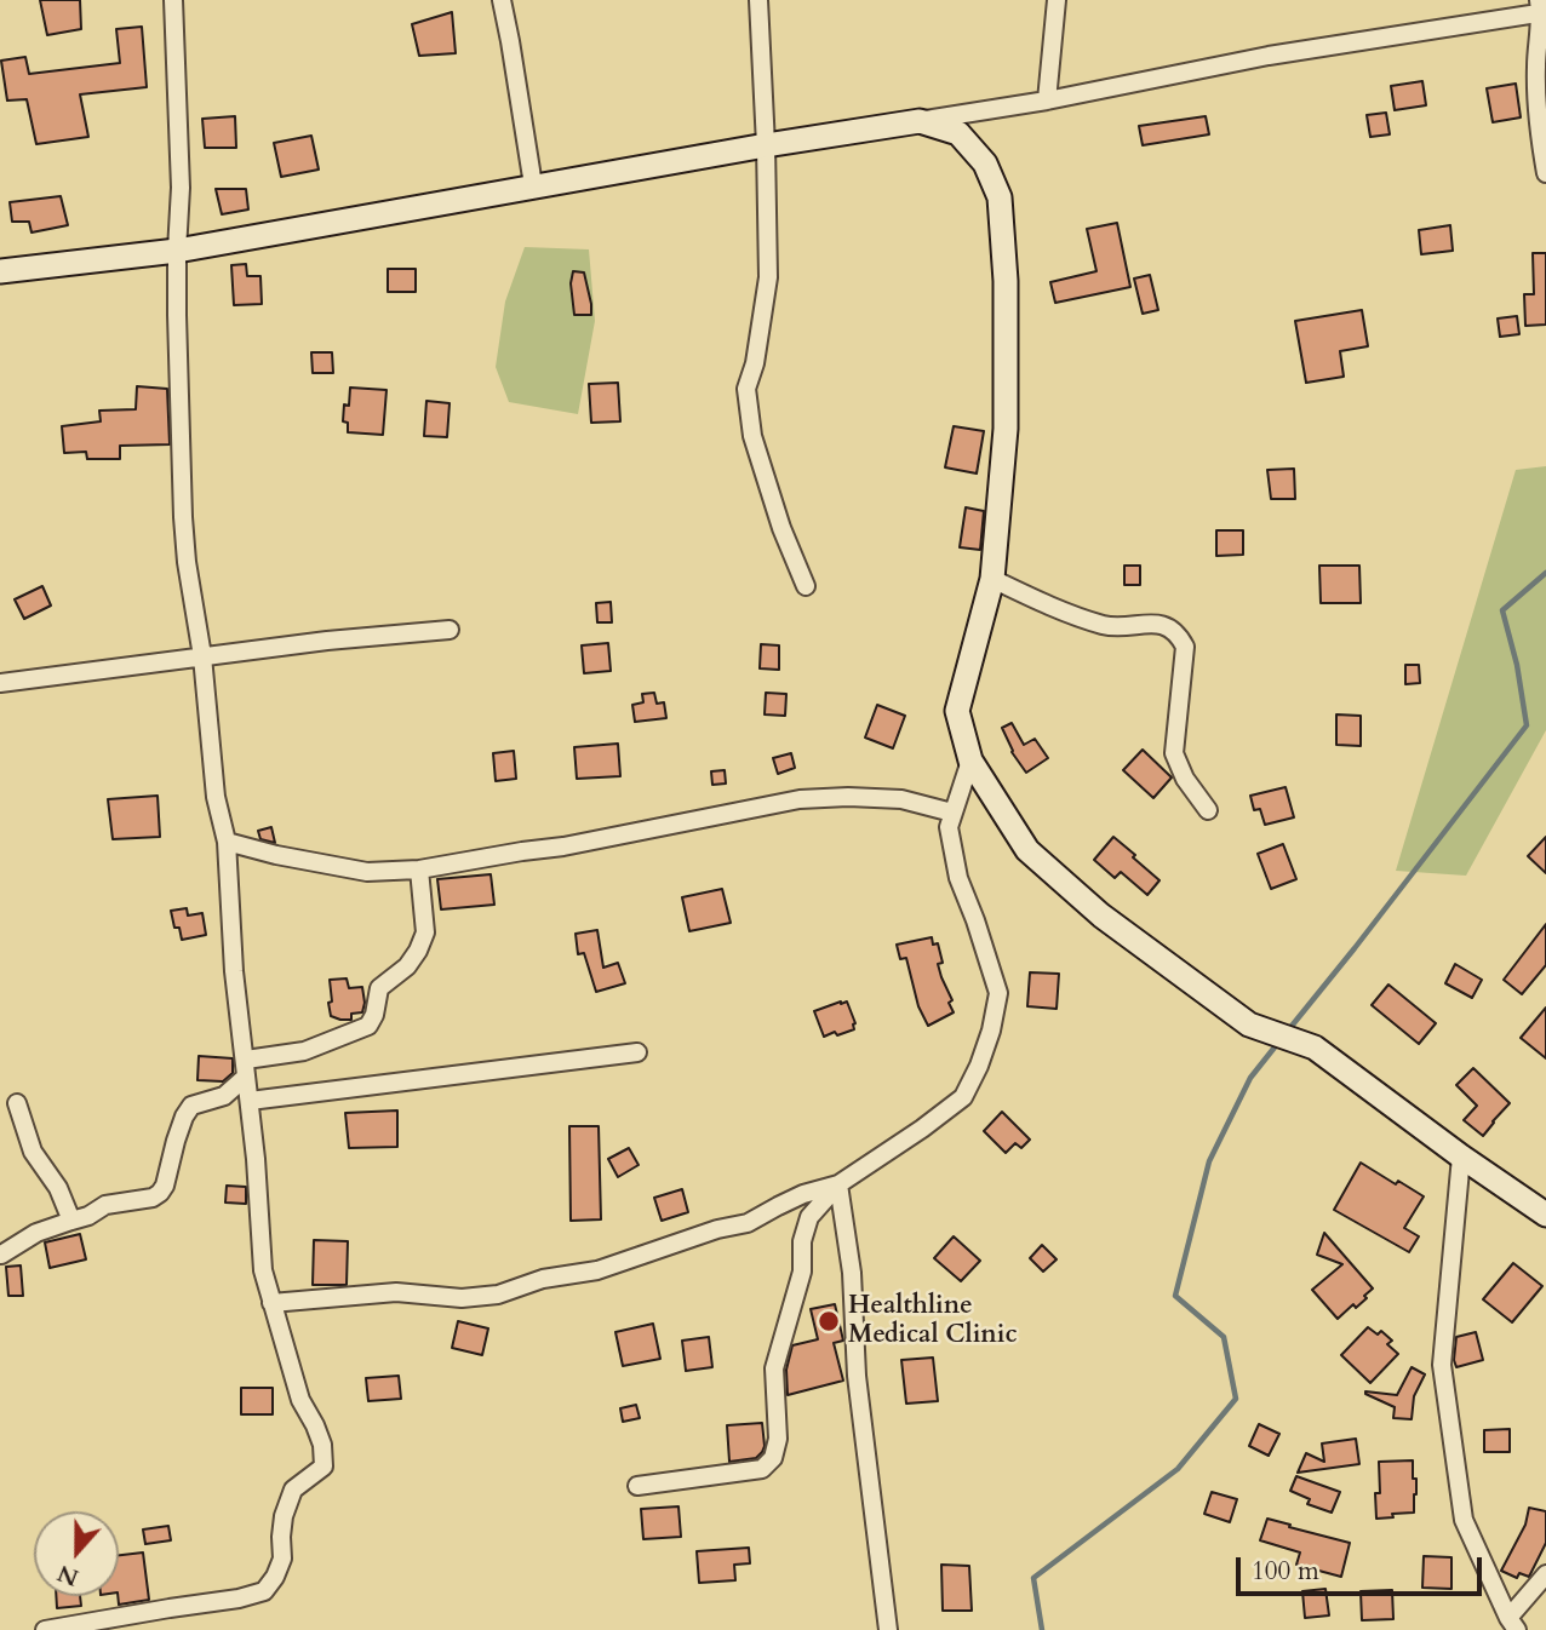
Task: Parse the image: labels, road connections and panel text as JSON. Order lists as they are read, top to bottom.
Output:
{
  "places": ["Healthline Medical Clinic"],
  "scale_bar": "100 m",
  "north": "bottom"
}
